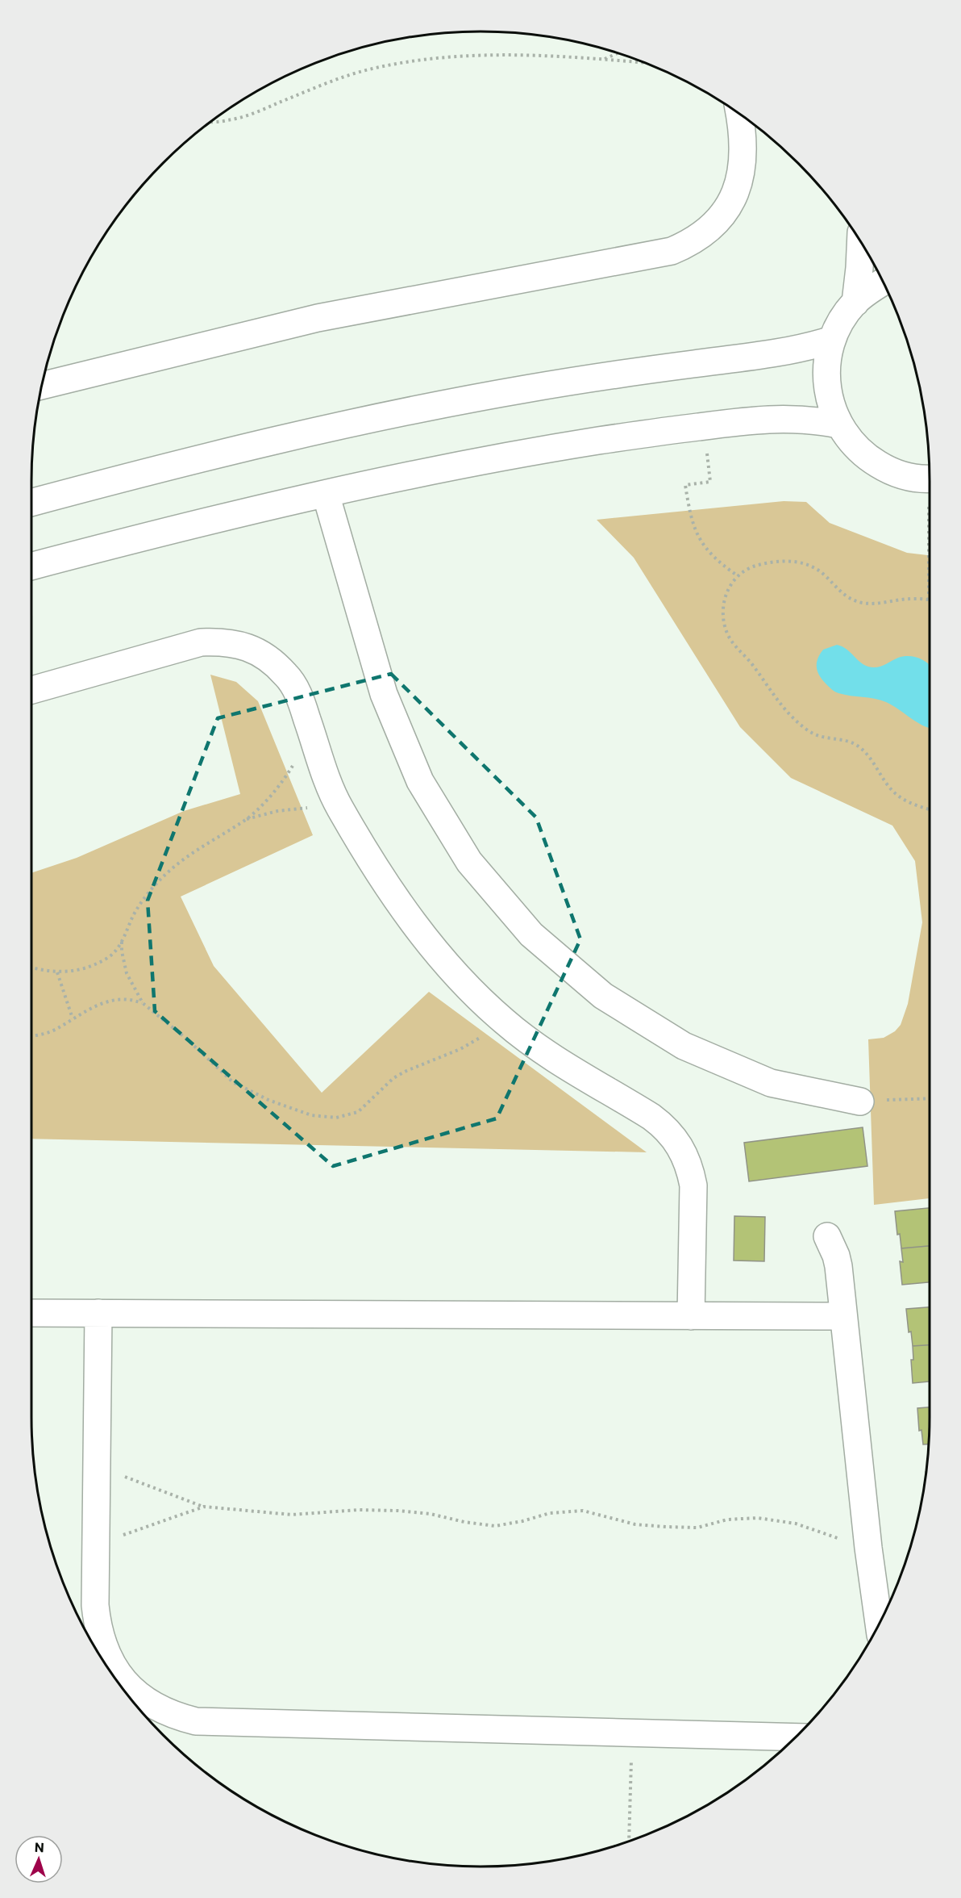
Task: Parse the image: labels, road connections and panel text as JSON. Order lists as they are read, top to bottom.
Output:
{
  "north": "top"
}
